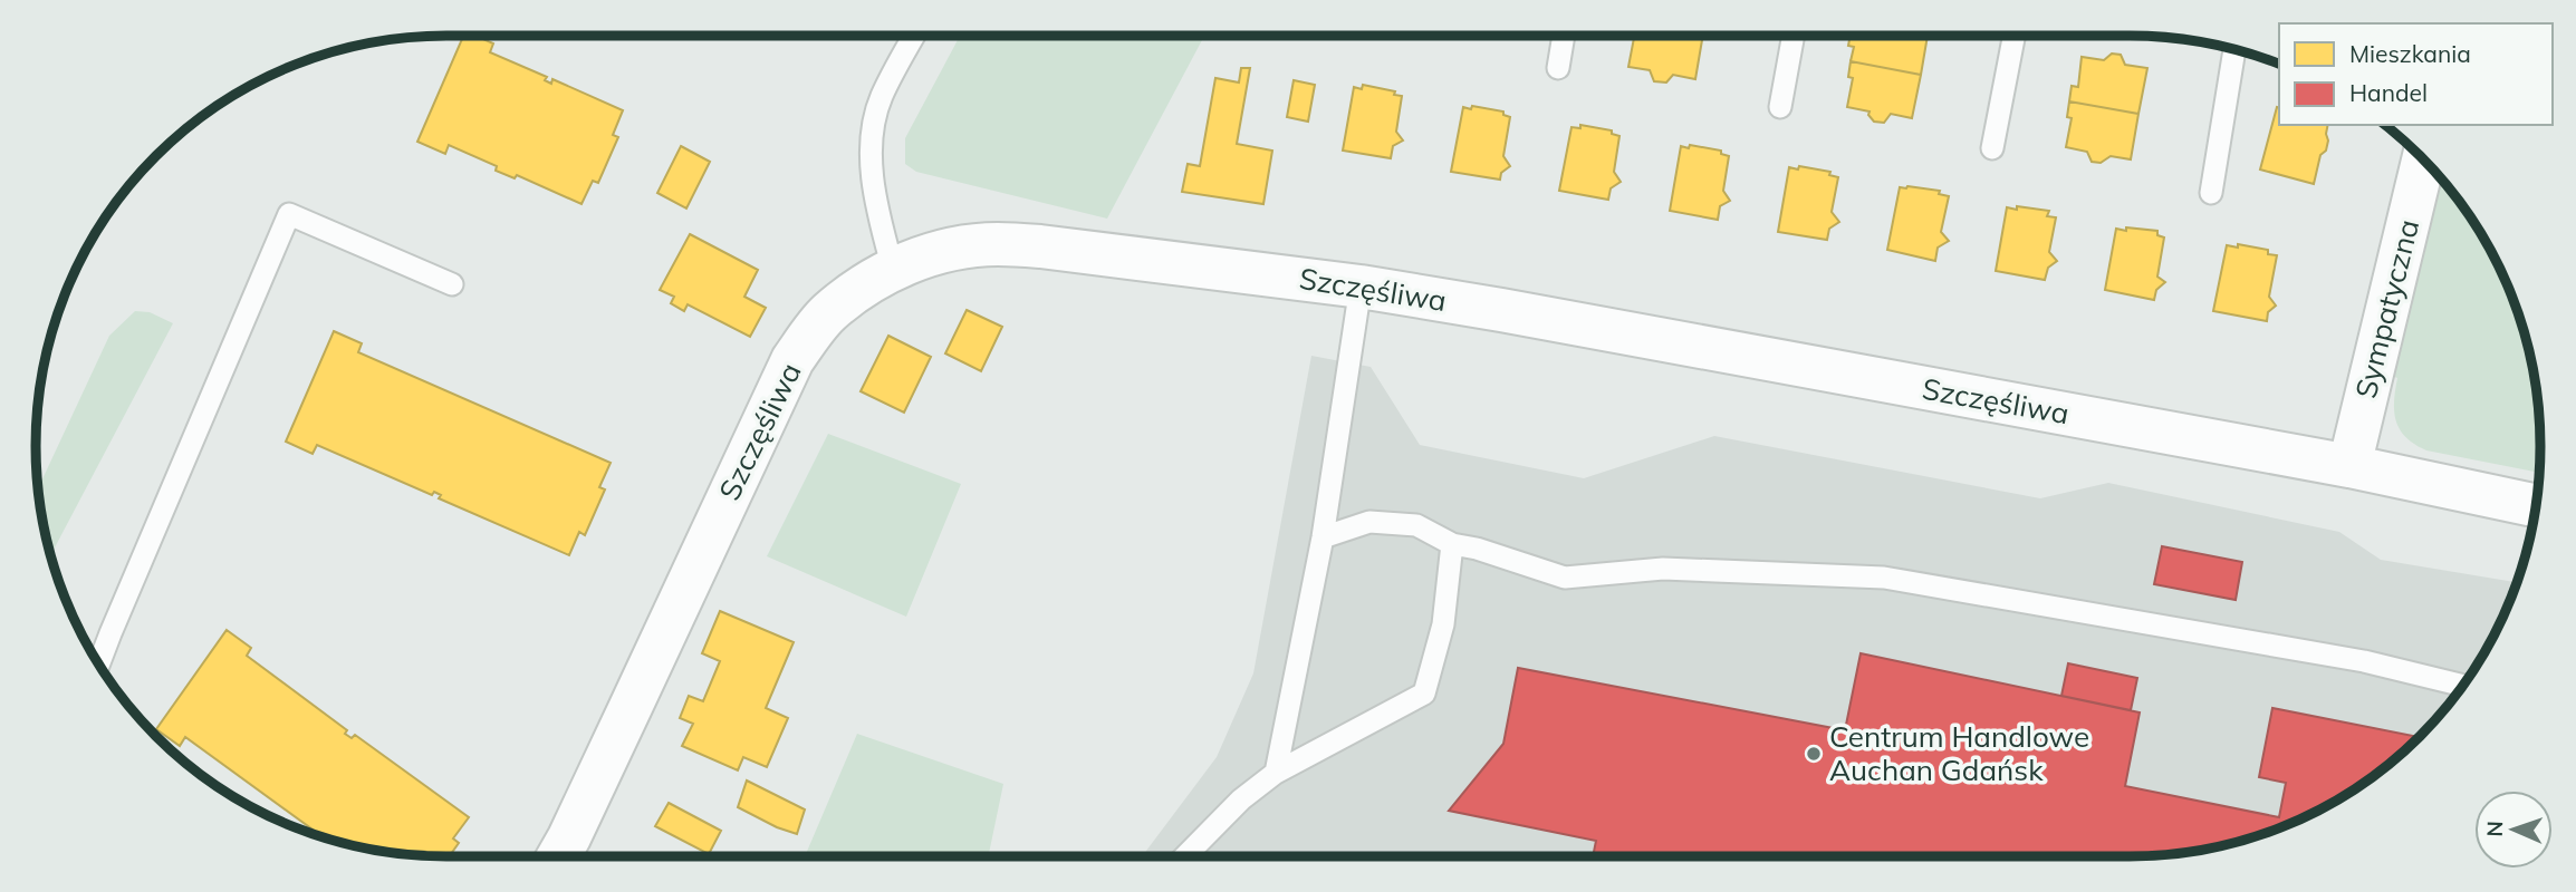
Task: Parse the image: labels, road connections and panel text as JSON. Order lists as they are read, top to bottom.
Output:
{
  "streets": {
    "street": ["Szczęśliwa", "Sympatyczna"]
  },
  "crossings": [
    ["Szczęśliwa", "Sympatyczna"]
  ],
  "places": ["Centrum Handlowe Auchan Gdańsk"],
  "legend": ["Mieszkania", "Handel"],
  "north": "left"
}
